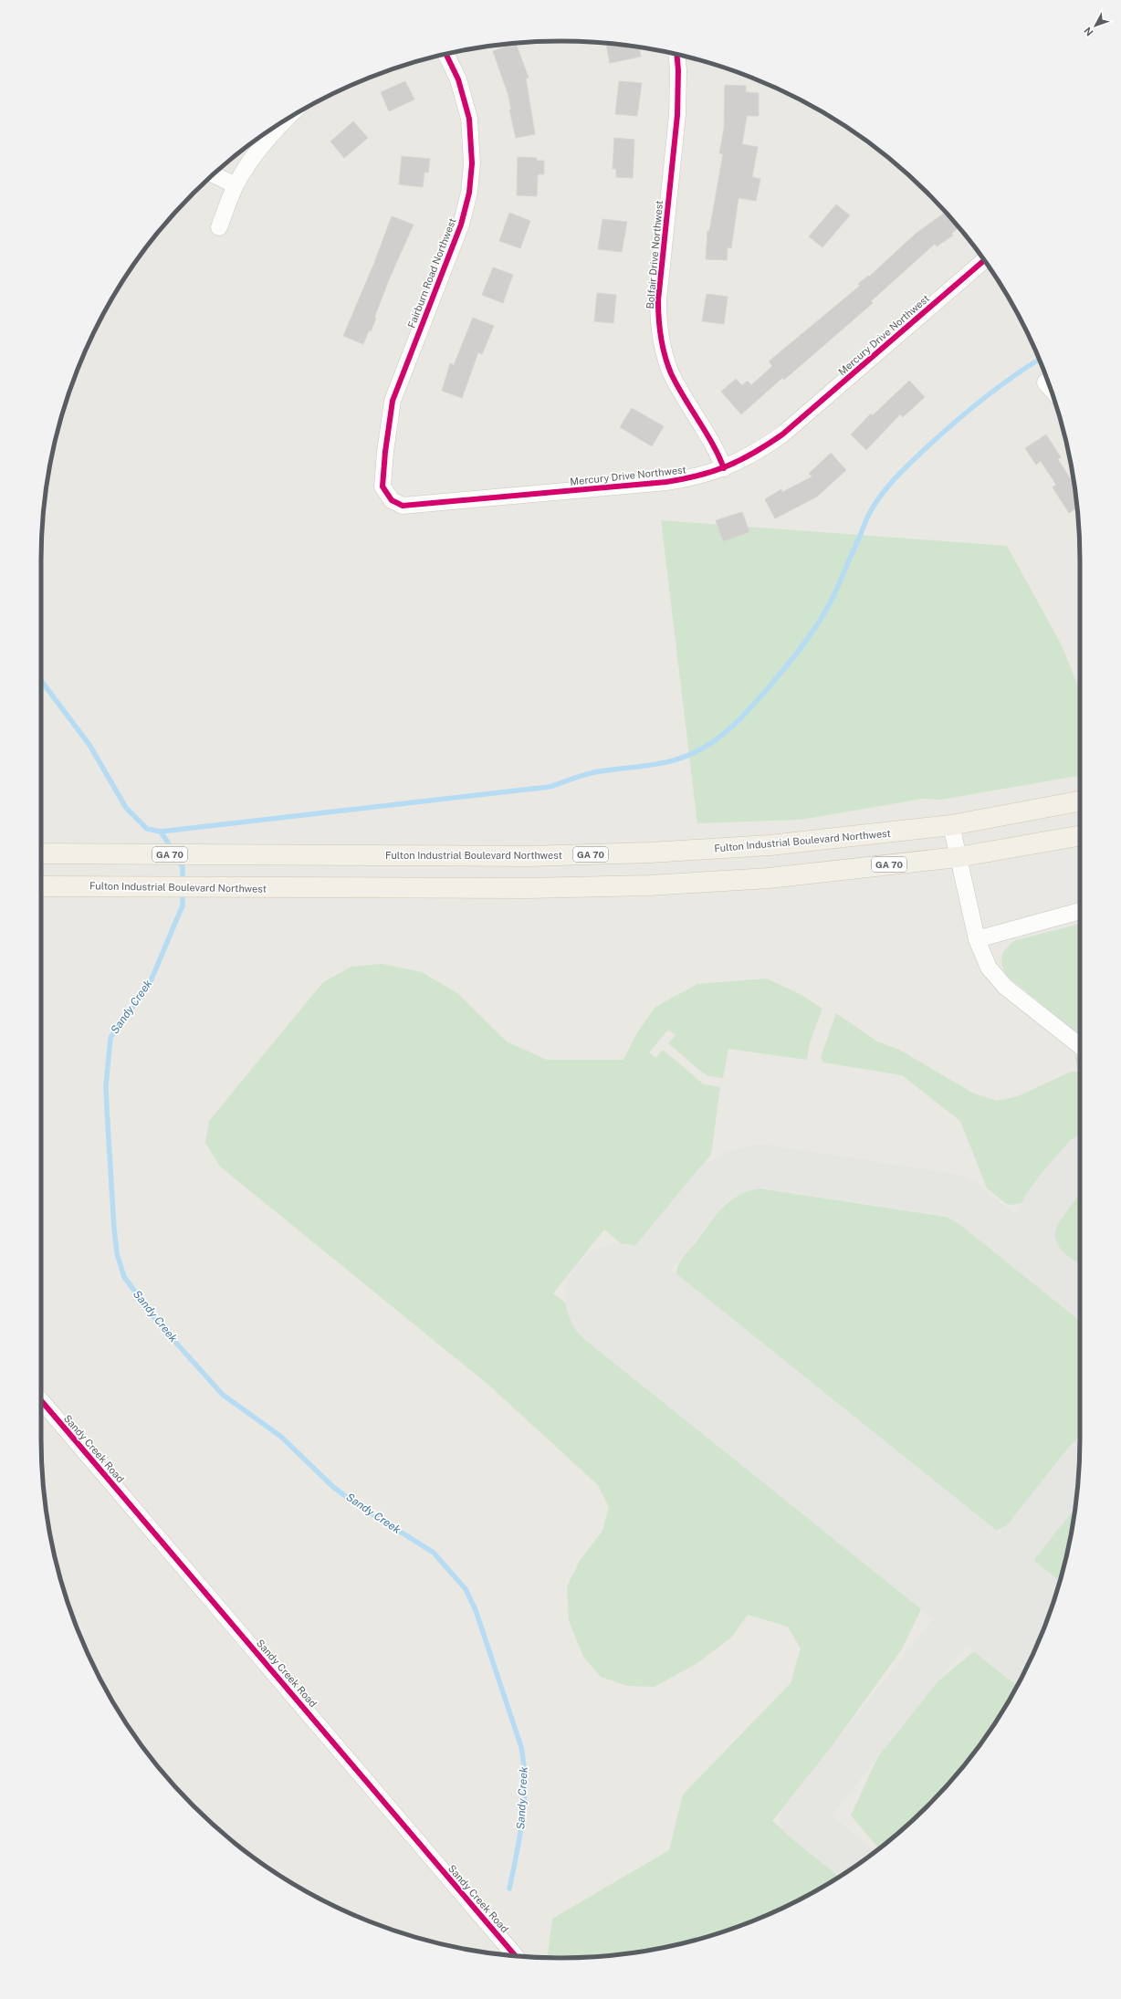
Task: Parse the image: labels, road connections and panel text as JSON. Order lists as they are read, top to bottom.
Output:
{
  "streets": {
    "main road": ["Fulton Industrial Boulevard Northwest", "GA 70"],
    "street": [
      "Bolfair Drive Northwest",
      "Fairburn Road Northwest",
      "Mercury Drive Northwest",
      "Sandy Creek Road"
    ]
  },
  "crossings": [
    ["Bolfair Drive Northwest", "Mercury Drive Northwest"],
    ["Fairburn Road Northwest", "Mercury Drive Northwest"]
  ],
  "water": ["Sandy Creek"],
  "north": "bottom left"
}
